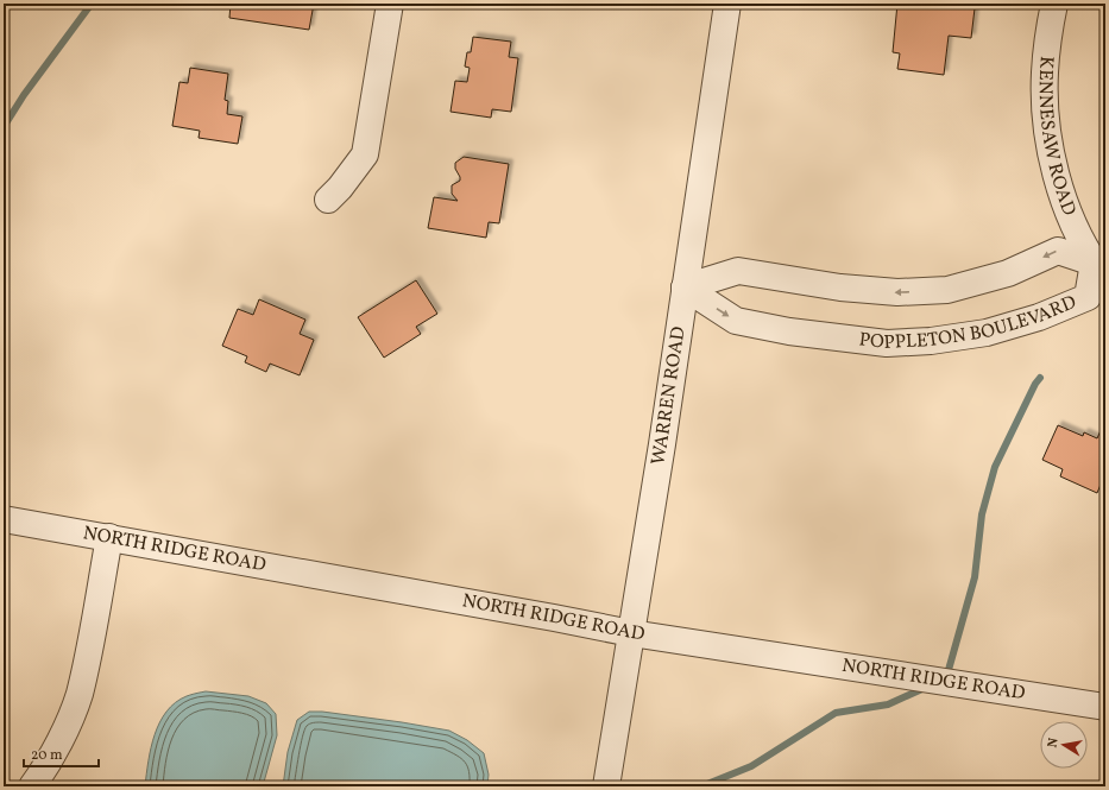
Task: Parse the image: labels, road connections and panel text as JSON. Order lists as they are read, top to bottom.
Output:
{
  "streets": {
    "street": [
      "KENNESAW ROAD",
      "POPPLETON BOULEVARD",
      "WARREN ROAD",
      "NORTH RIDGE ROAD"
    ]
  },
  "crossings": [
    ["KENNESAW ROAD", "POPPLETON BOULEVARD"],
    ["POPPLETON BOULEVARD", "WARREN ROAD"],
    ["WARREN ROAD", "NORTH RIDGE ROAD"]
  ],
  "scale_bar": "20 m",
  "north": "left"
}
